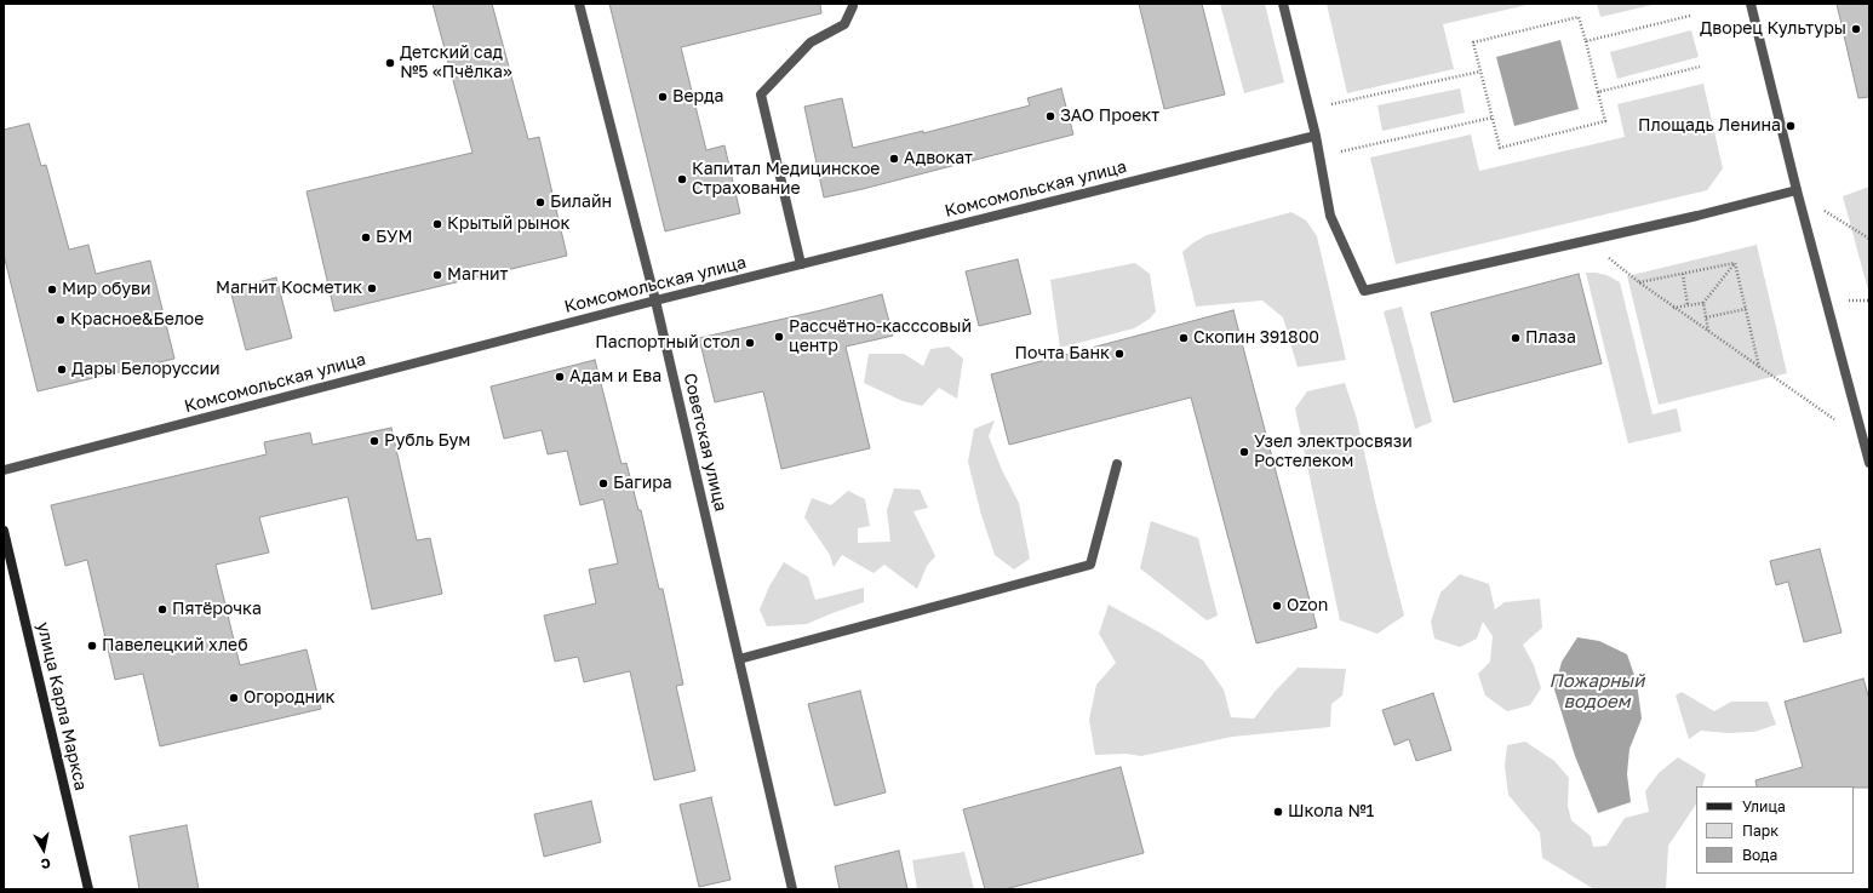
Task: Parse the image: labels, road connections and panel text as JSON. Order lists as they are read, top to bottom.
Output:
{
  "streets": {
    "main road": ["улица Карла Маркса"],
    "street": ["Комсомольская улица", "Советская улица"]
  },
  "crossings": [
    ["Комсомольская улица", "Советская улица"]
  ],
  "water": ["Пожарный водоем"],
  "places": [
    "Дворец Культуры",
    "Детский сад №5 «Пчёлка»",
    "Верда",
    "ЗАО Проект",
    "Площадь Ленина",
    "Адвокат",
    "Капитал Медицинское Страхование",
    "Билайн",
    "Крытый рынок",
    "БУМ",
    "Магнит",
    "Магнит Косметик",
    "Мир обуви",
    "Красное&Белое",
    "Рассчётно-касссовый центр",
    "Скопин 391800",
    "Плаза",
    "Паспортный стол",
    "Почта Банк",
    "Дары Белоруссии",
    "Адам и Ева",
    "Рубль Бум",
    "Узел электросвязи Ростелеком",
    "Багира",
    "Ozon",
    "Пятёрочка",
    "Павелецкий хлеб",
    "Огородник",
    "Школа №1"
  ],
  "legend": ["Улица", "Парк", "Вода"],
  "north": "bottom"
}
